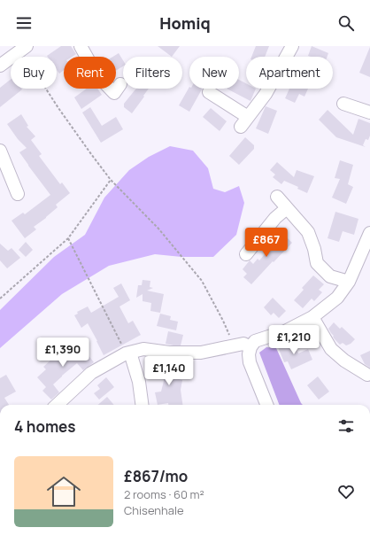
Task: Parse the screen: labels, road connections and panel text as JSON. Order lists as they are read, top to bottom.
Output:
{
  "page": {
    "header": "Homiq",
    "chip": [
      "Buy",
      "Rent",
      "Filters",
      "New",
      "Apartment"
    ],
    "price": [
      "£867",
      "£1,210",
      "£1,390",
      "£1,140"
    ],
    "heading": "4 homes",
    "list": [
      {
        "name": "£867/mo",
        "note": "2 rooms · 60 m² · Chisenhale"
      }
    ]
  }
}
